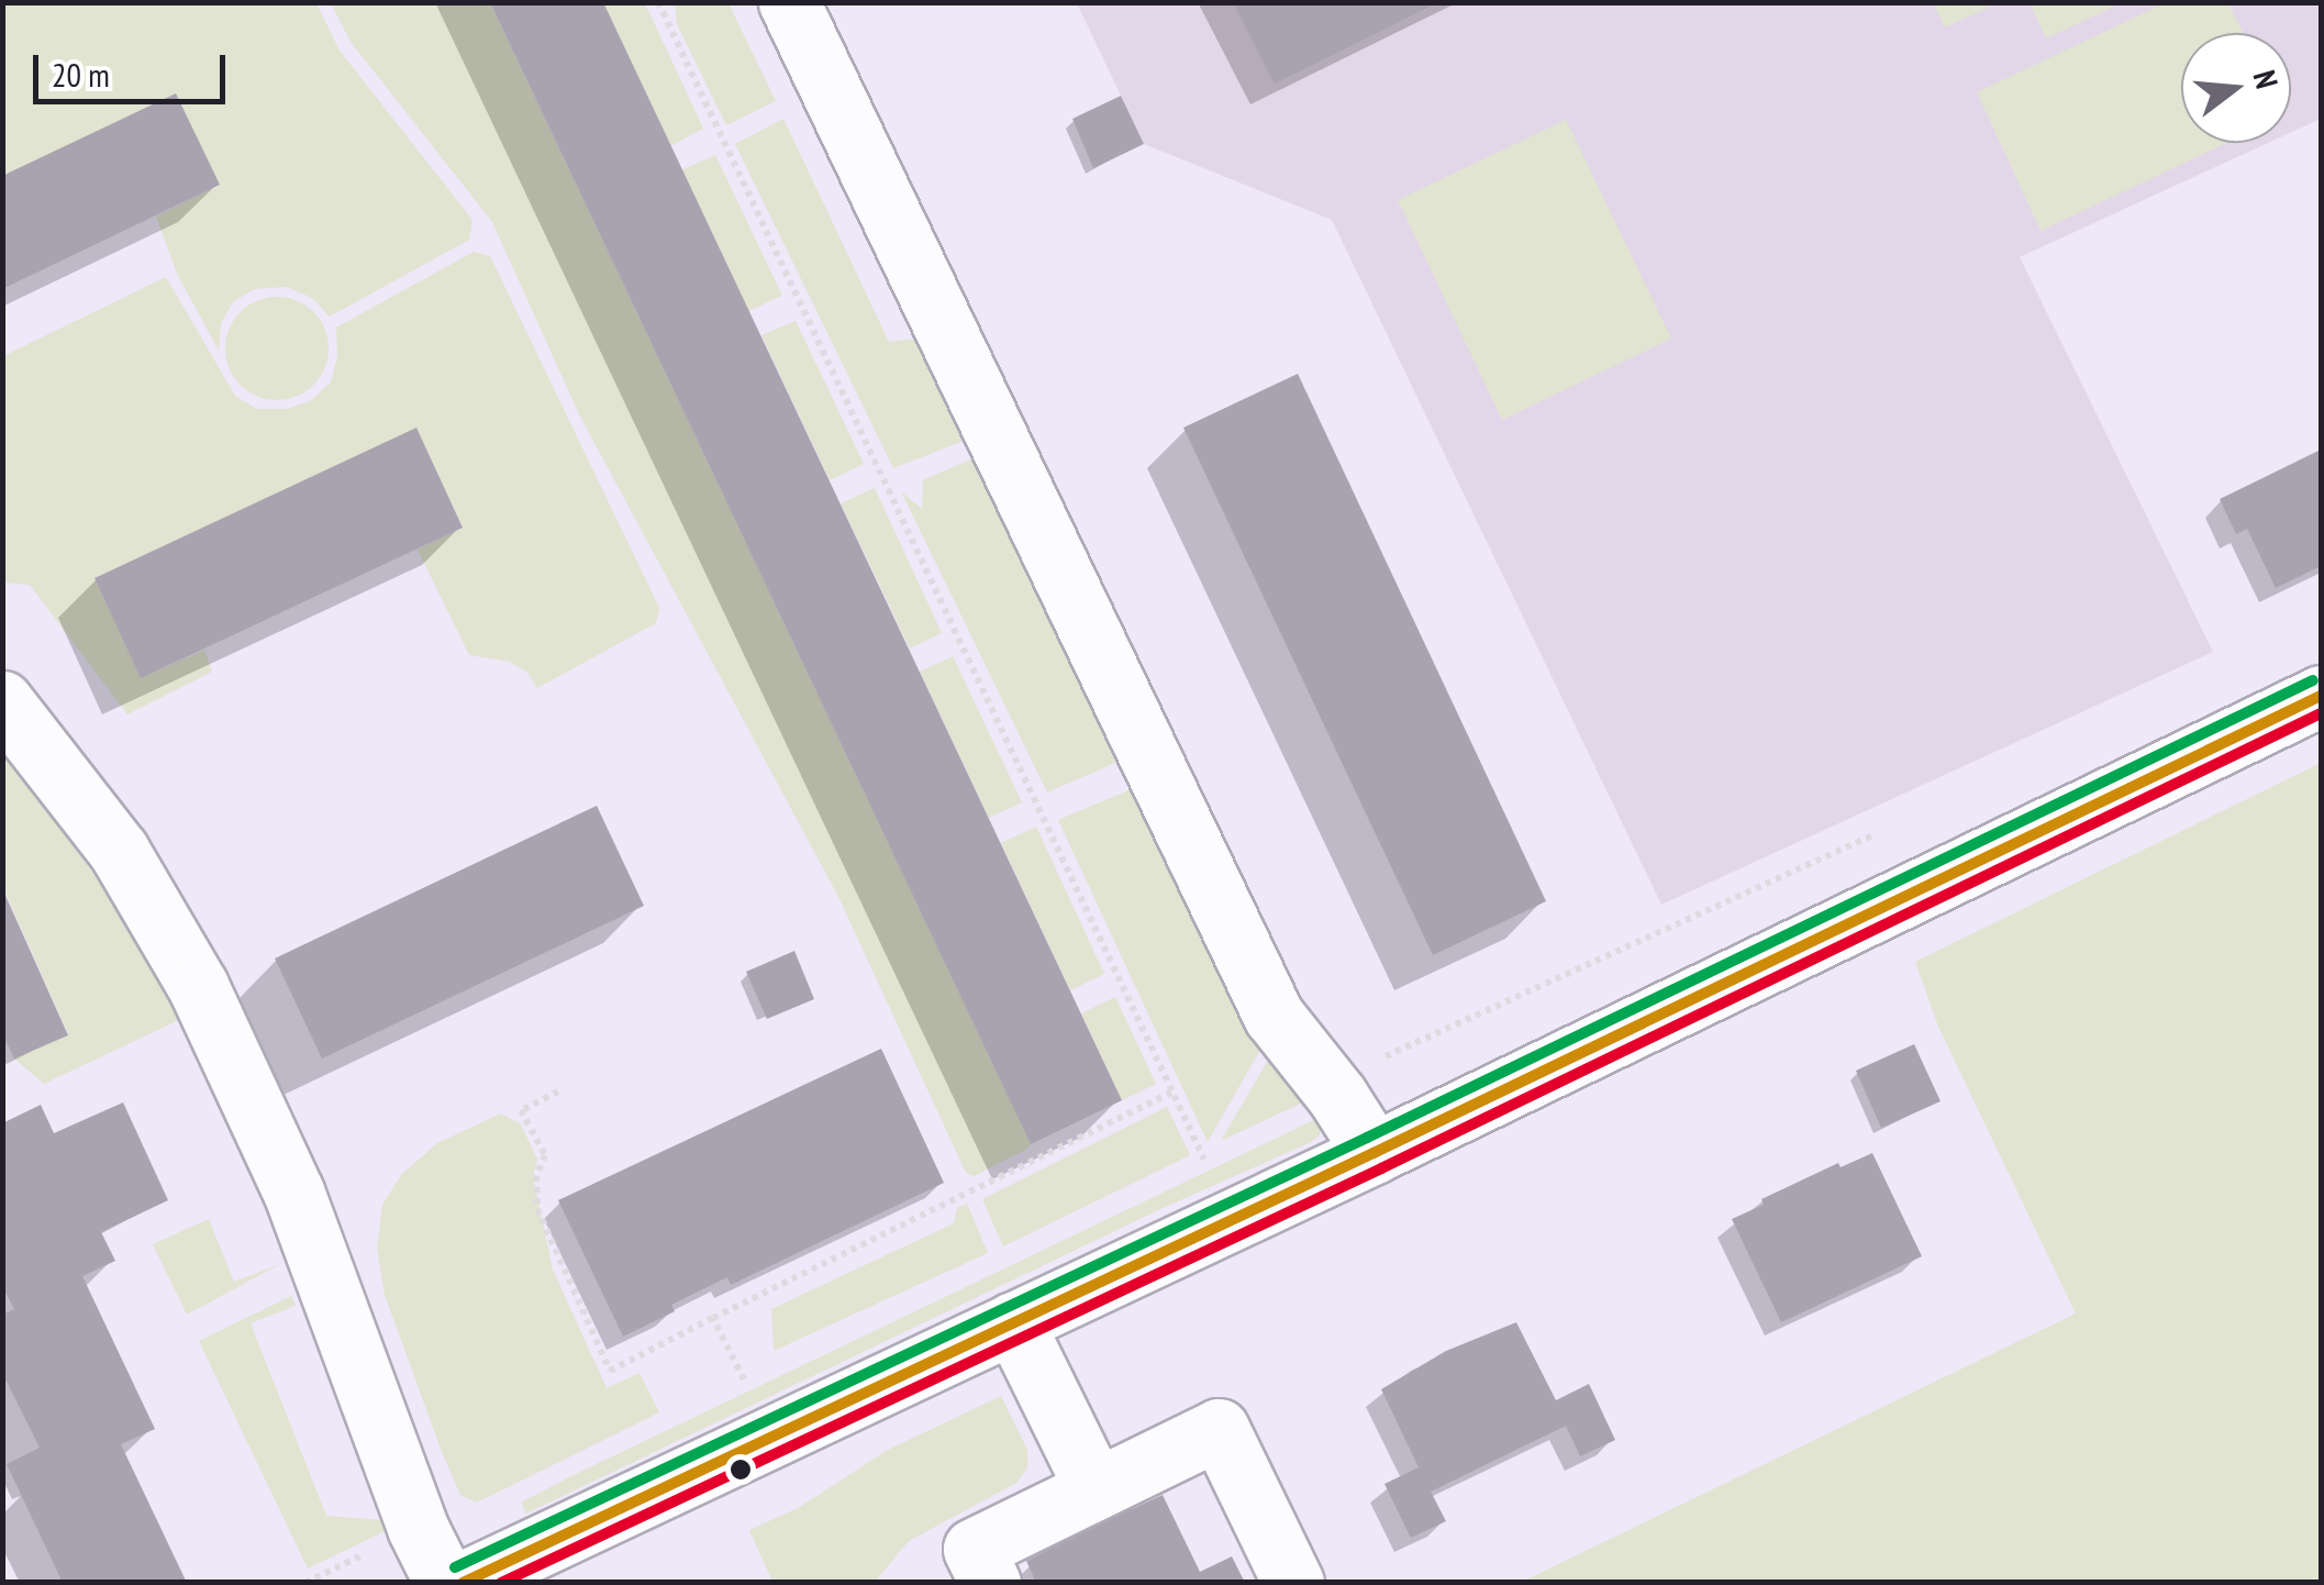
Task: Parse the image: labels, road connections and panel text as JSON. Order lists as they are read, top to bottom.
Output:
{
  "scale_bar": "20 m",
  "north": "right"
}
